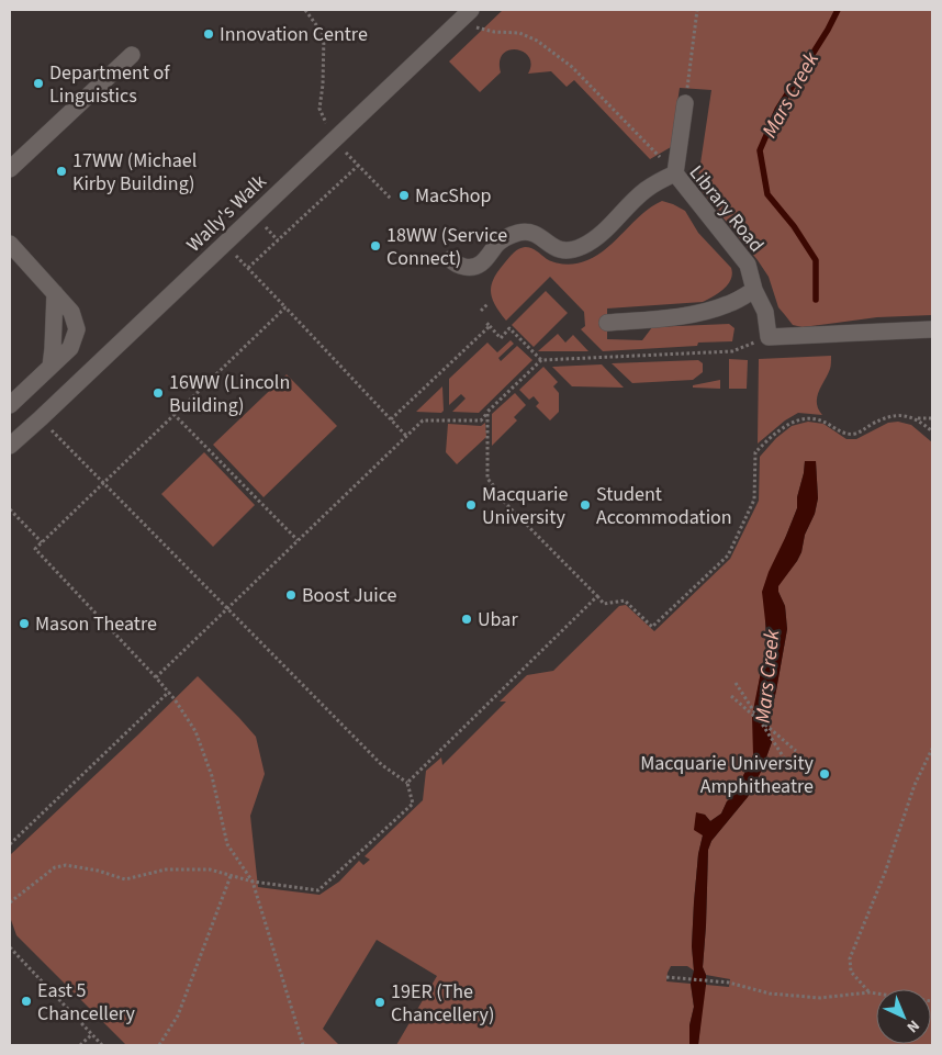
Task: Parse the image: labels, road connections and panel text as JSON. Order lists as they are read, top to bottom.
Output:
{
  "streets": {
    "street": ["Library Road", "Wally's Walk"]
  },
  "water": ["Mars Creek"],
  "places": [
    "Innovation Centre",
    "Department of Linguistics",
    "17WW (Michael Kirby Building)",
    "MacShop",
    "18WW (Service Connect)",
    "16WW (Lincoln Building)",
    "Macquarie University",
    "Student Accommodation",
    "Boost Juice",
    "Ubar",
    "Mason Theatre",
    "Macquarie University Amphitheatre",
    "East 5 Chancellery",
    "19ER (The Chancellery)"
  ],
  "north": "bottom right"
}
